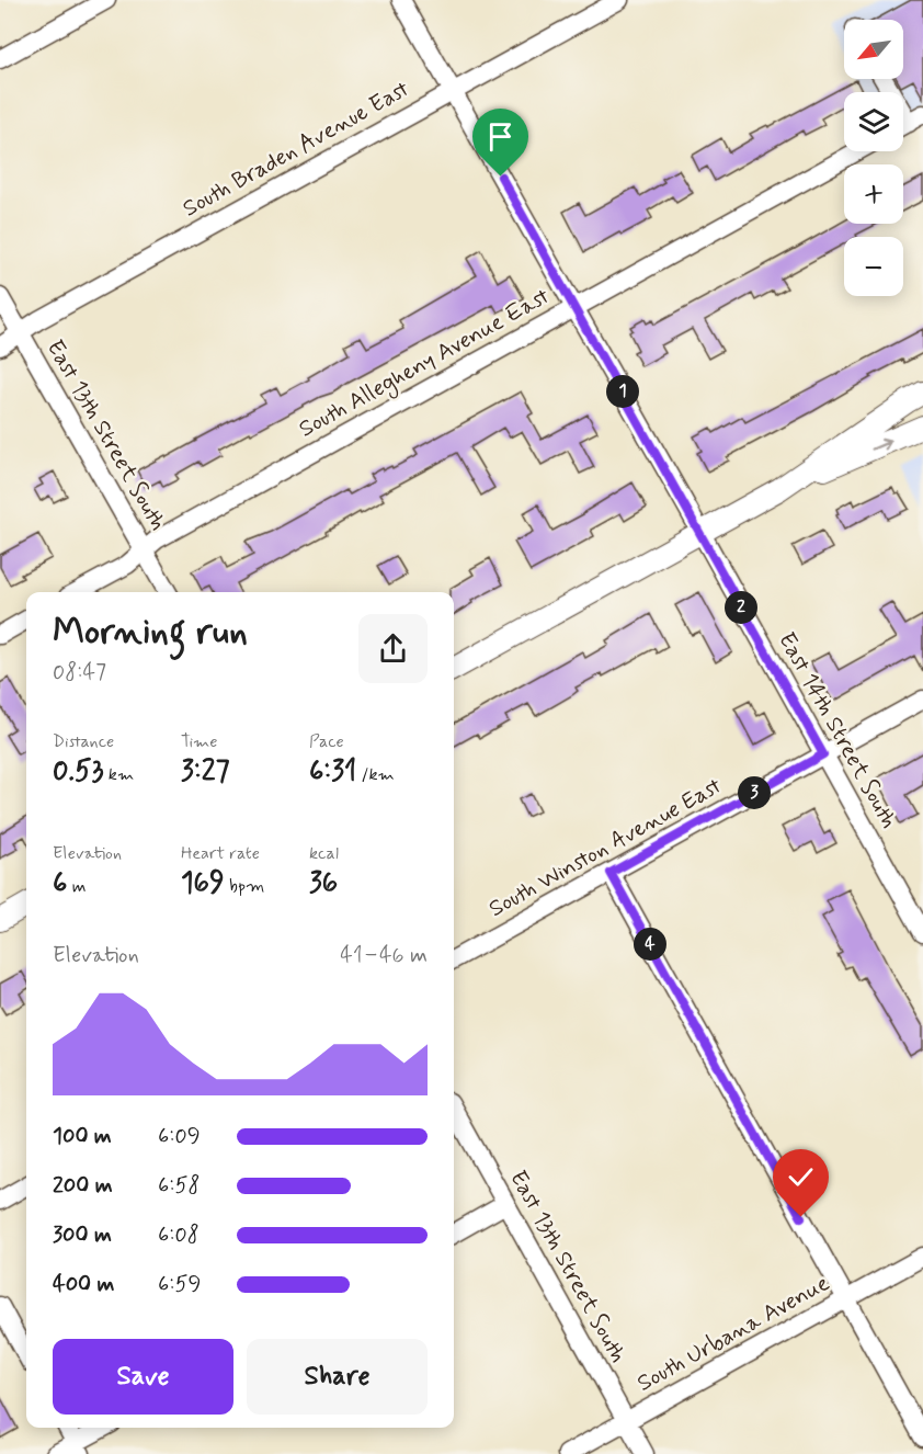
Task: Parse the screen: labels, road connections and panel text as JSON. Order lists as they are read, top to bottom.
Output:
{
  "streets": {
    "street": [
      "South Braden Avenue East",
      "South Allegheny Avenue East",
      "East 13th Street South",
      "East 14th Street South",
      "South Winston Avenue East",
      "South Urbana Avenue"
    ]
  },
  "crossings": [
    ["South Braden Avenue East", "East 13th Street South"],
    ["South Braden Avenue East", "East 14th Street South"],
    ["South Allegheny Avenue East", "East 13th Street South"],
    ["South Allegheny Avenue East", "East 14th Street South"],
    ["East 13th Street South", "South Urbana Avenue"],
    ["East 14th Street South", "South Winston Avenue East"]
  ],
  "north": "bottom left",
  "page": {
    "map_buttons": ["+", "−"],
    "pins": [
      "1",
      "2",
      "3",
      "4"
    ],
    "heading": ["Morning run", "08:47"],
    "stats": [
      ["Distance", "0.53 km"],
      ["Time", "3:27"],
      ["Pace", "6:31 /km"],
      ["Elevation", "6 m"],
      ["Heart rate", "169 bpm"],
      ["kcal", "36"]
    ],
    "chart": ["Elevation", "41–46 m"],
    "list": [
      {
        "name": "100 m",
        "note": "6:09"
      },
      {
        "name": "200 m",
        "note": "6:58"
      },
      {
        "name": "300 m",
        "note": "6:08"
      },
      {
        "name": "400 m",
        "note": "6:59"
      }
    ],
    "buttons": ["Save", "Share"]
  }
}
